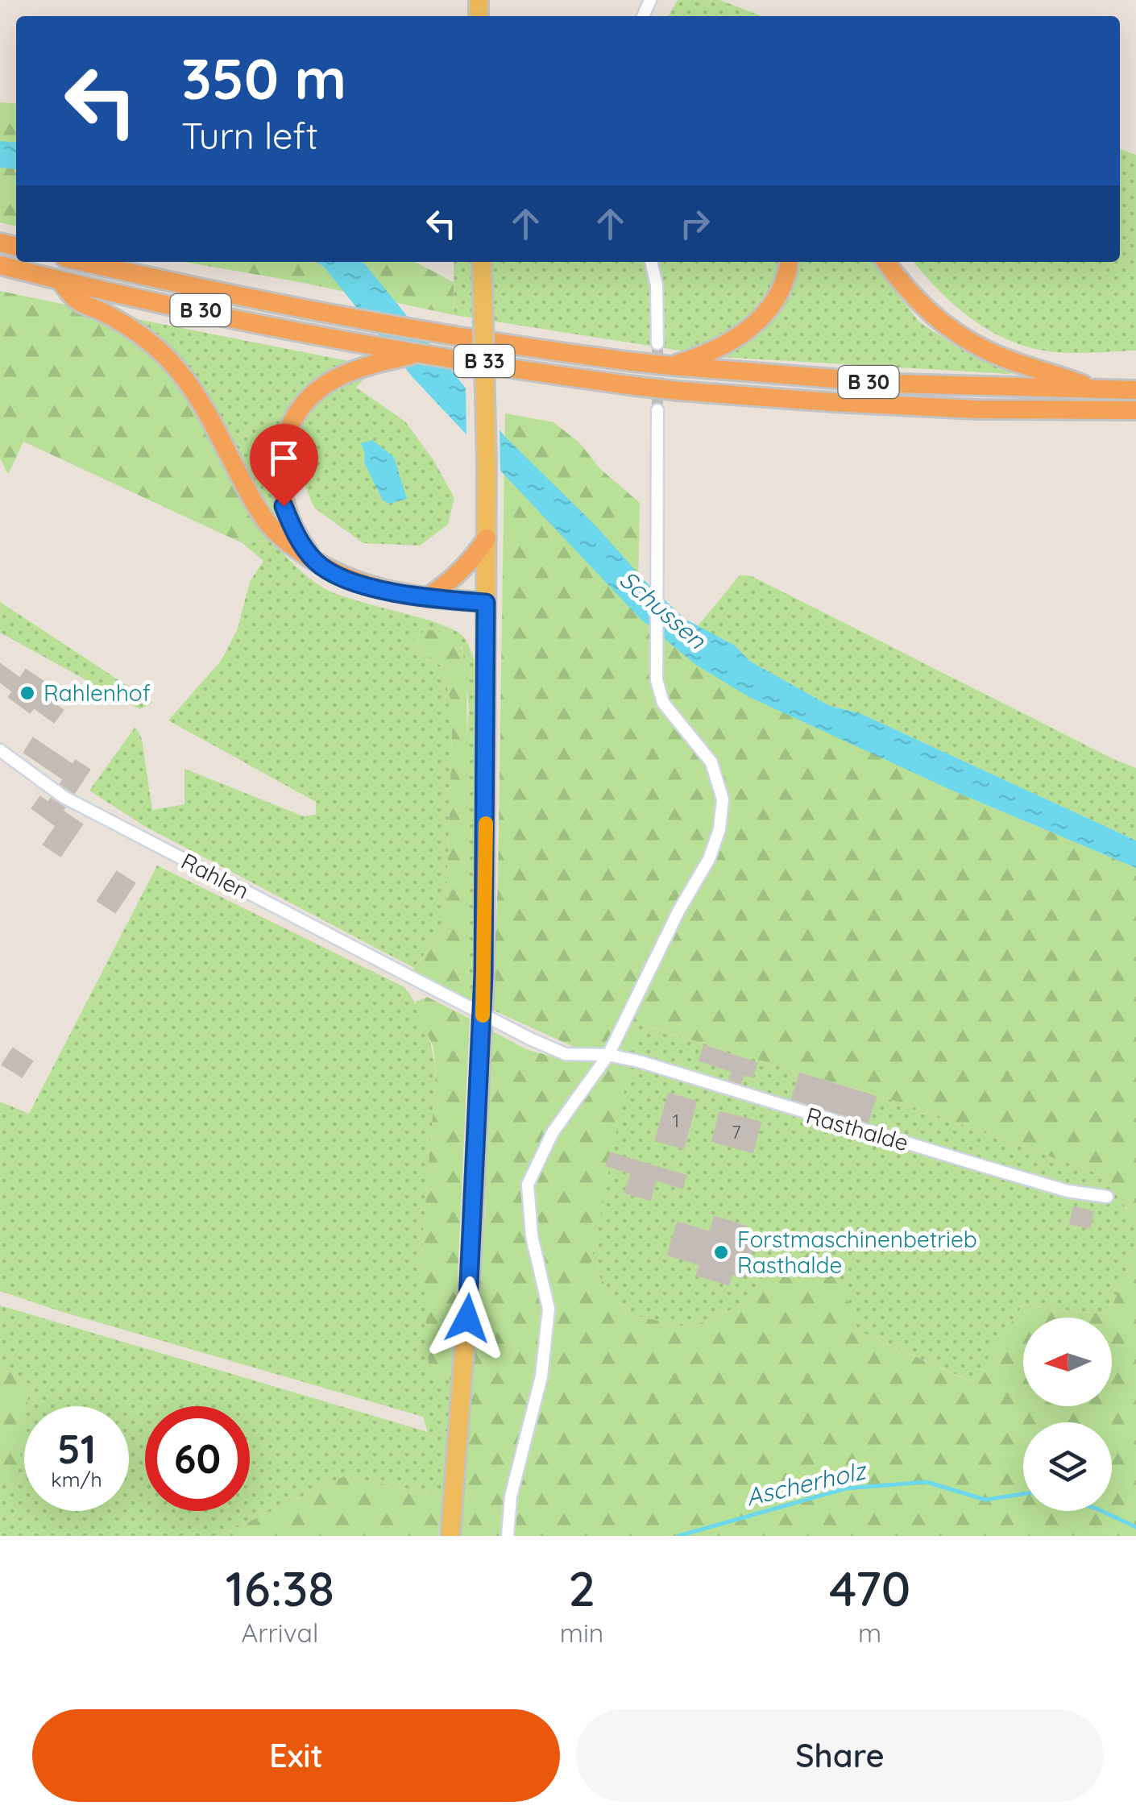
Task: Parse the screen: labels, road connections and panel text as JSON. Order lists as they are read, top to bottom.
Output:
{
  "streets": {
    "highway": ["B 30"],
    "main road": ["B 33"],
    "street": ["Rahlen", "Rasthalde"]
  },
  "crossings": [
    ["Rahlen", "Rasthalde"]
  ],
  "water": ["Schussen", "Ascherholz"],
  "places": ["Rahlenhof", "Forstmaschinenbetrieb Rasthalde"],
  "house_numbers": ["1", "7"],
  "north": "left",
  "page": {
    "turn": ["350 m", "Turn left"],
    "speed": "51 km/h",
    "limit": "60",
    "eta": [
      "16:38",
      "Arrival",
      "2",
      "min",
      "470",
      "m"
    ],
    "buttons": ["Exit", "Share"]
  }
}
